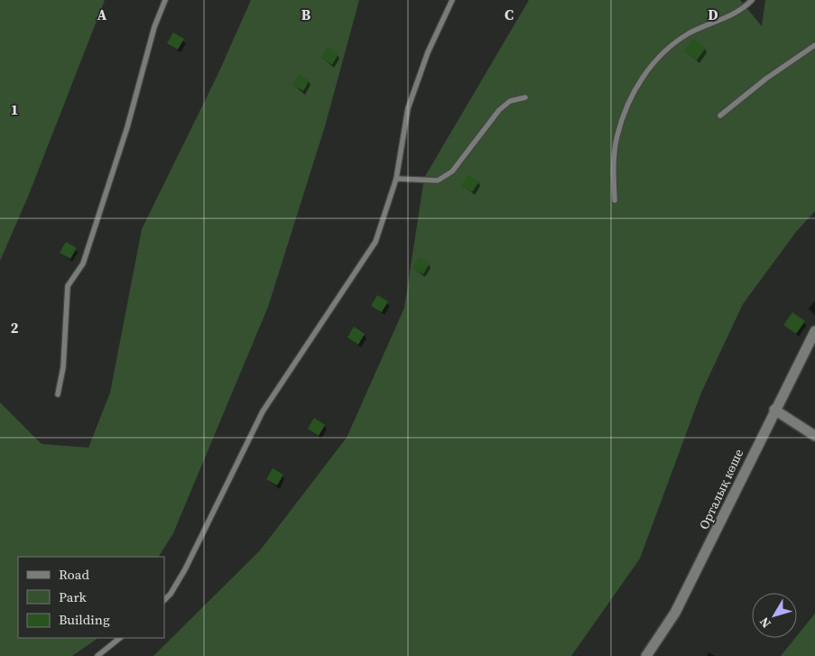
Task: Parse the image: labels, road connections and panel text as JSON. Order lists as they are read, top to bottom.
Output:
{
  "streets": {
    "street": ["Орталық көше"]
  },
  "legend": ["Road", "Park", "Building"],
  "north": "bottom left",
  "grid": {
    "columns": [
      "A",
      "B",
      "C",
      "D"
    ],
    "rows": ["1", "2"]
  }
}
